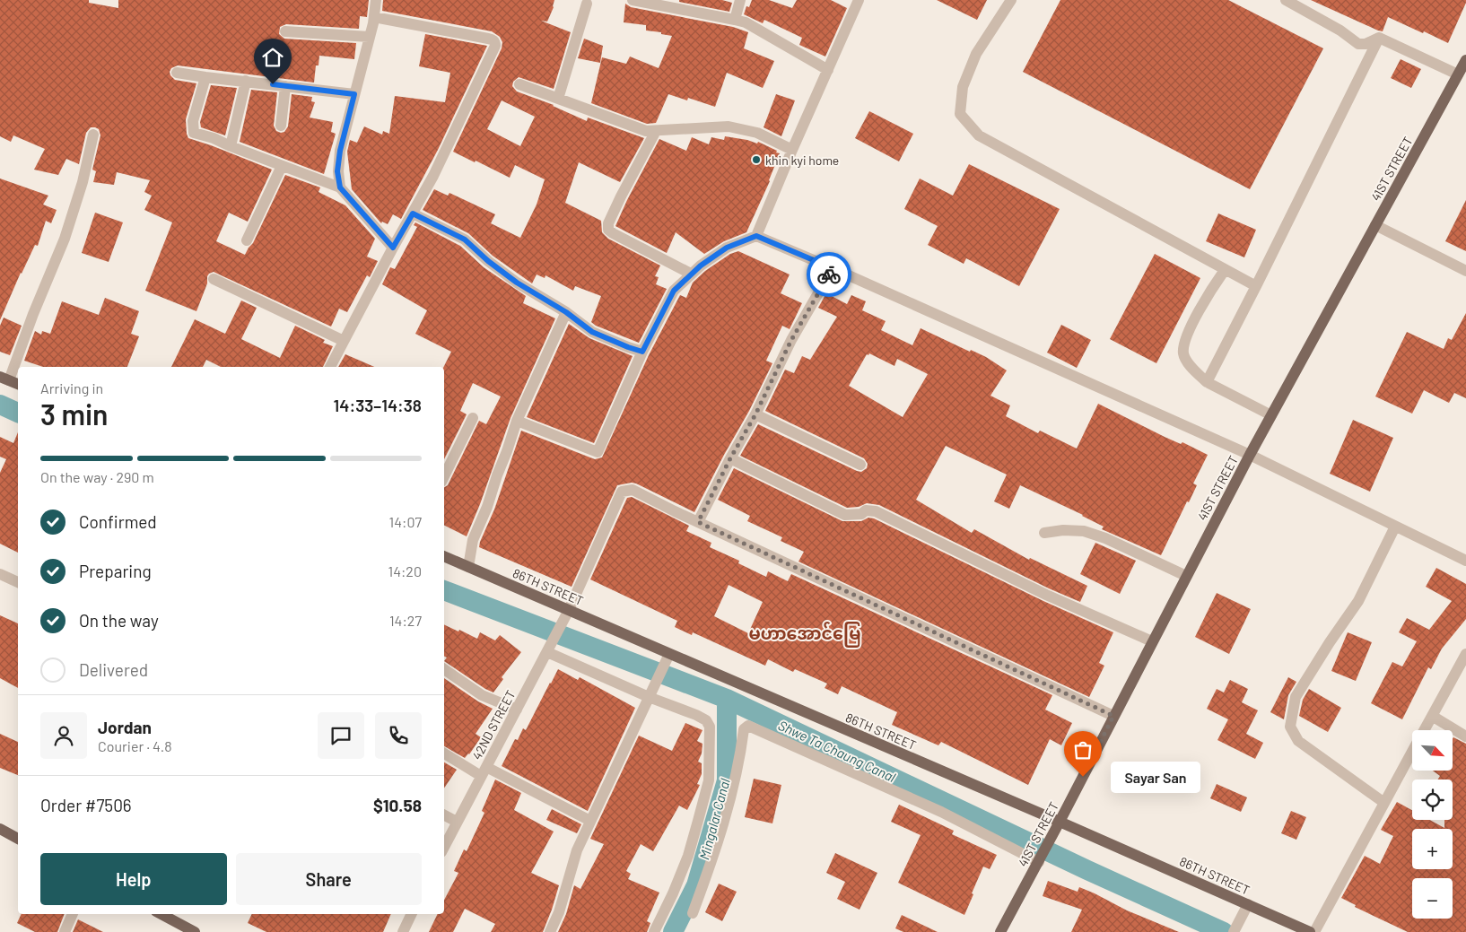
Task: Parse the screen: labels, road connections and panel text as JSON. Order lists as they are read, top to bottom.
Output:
{
  "streets": {
    "main road": ["41ST STREET", "86TH STREET"],
    "street": ["42ND STREET"]
  },
  "crossings": [
    ["41ST STREET", "86TH STREET"],
    ["86TH STREET", "42ND STREET"]
  ],
  "districts": ["မဟာအောင်မြေ"],
  "water": ["Shwe Ta Chaung Canal", "Mingalar Canal"],
  "places": ["khin kyi home", "Sayar San"],
  "north": "bottom right",
  "page": {
    "heading": ["3 min", "Arriving in", "14:33–14:38"],
    "panel": [
      "Jordan",
      "Courier · 4.8",
      "Order #7506",
      "$10.58"
    ],
    "bar": "On the way · 290 m",
    "list": [
      ["Confirmed", "14:07"],
      ["Preparing", "14:20"],
      ["On the way", "14:27"],
      "Delivered"
    ],
    "map_buttons": ["+", "−"],
    "bubble": "Sayar San",
    "buttons": ["Help", "Share"]
  }
}
